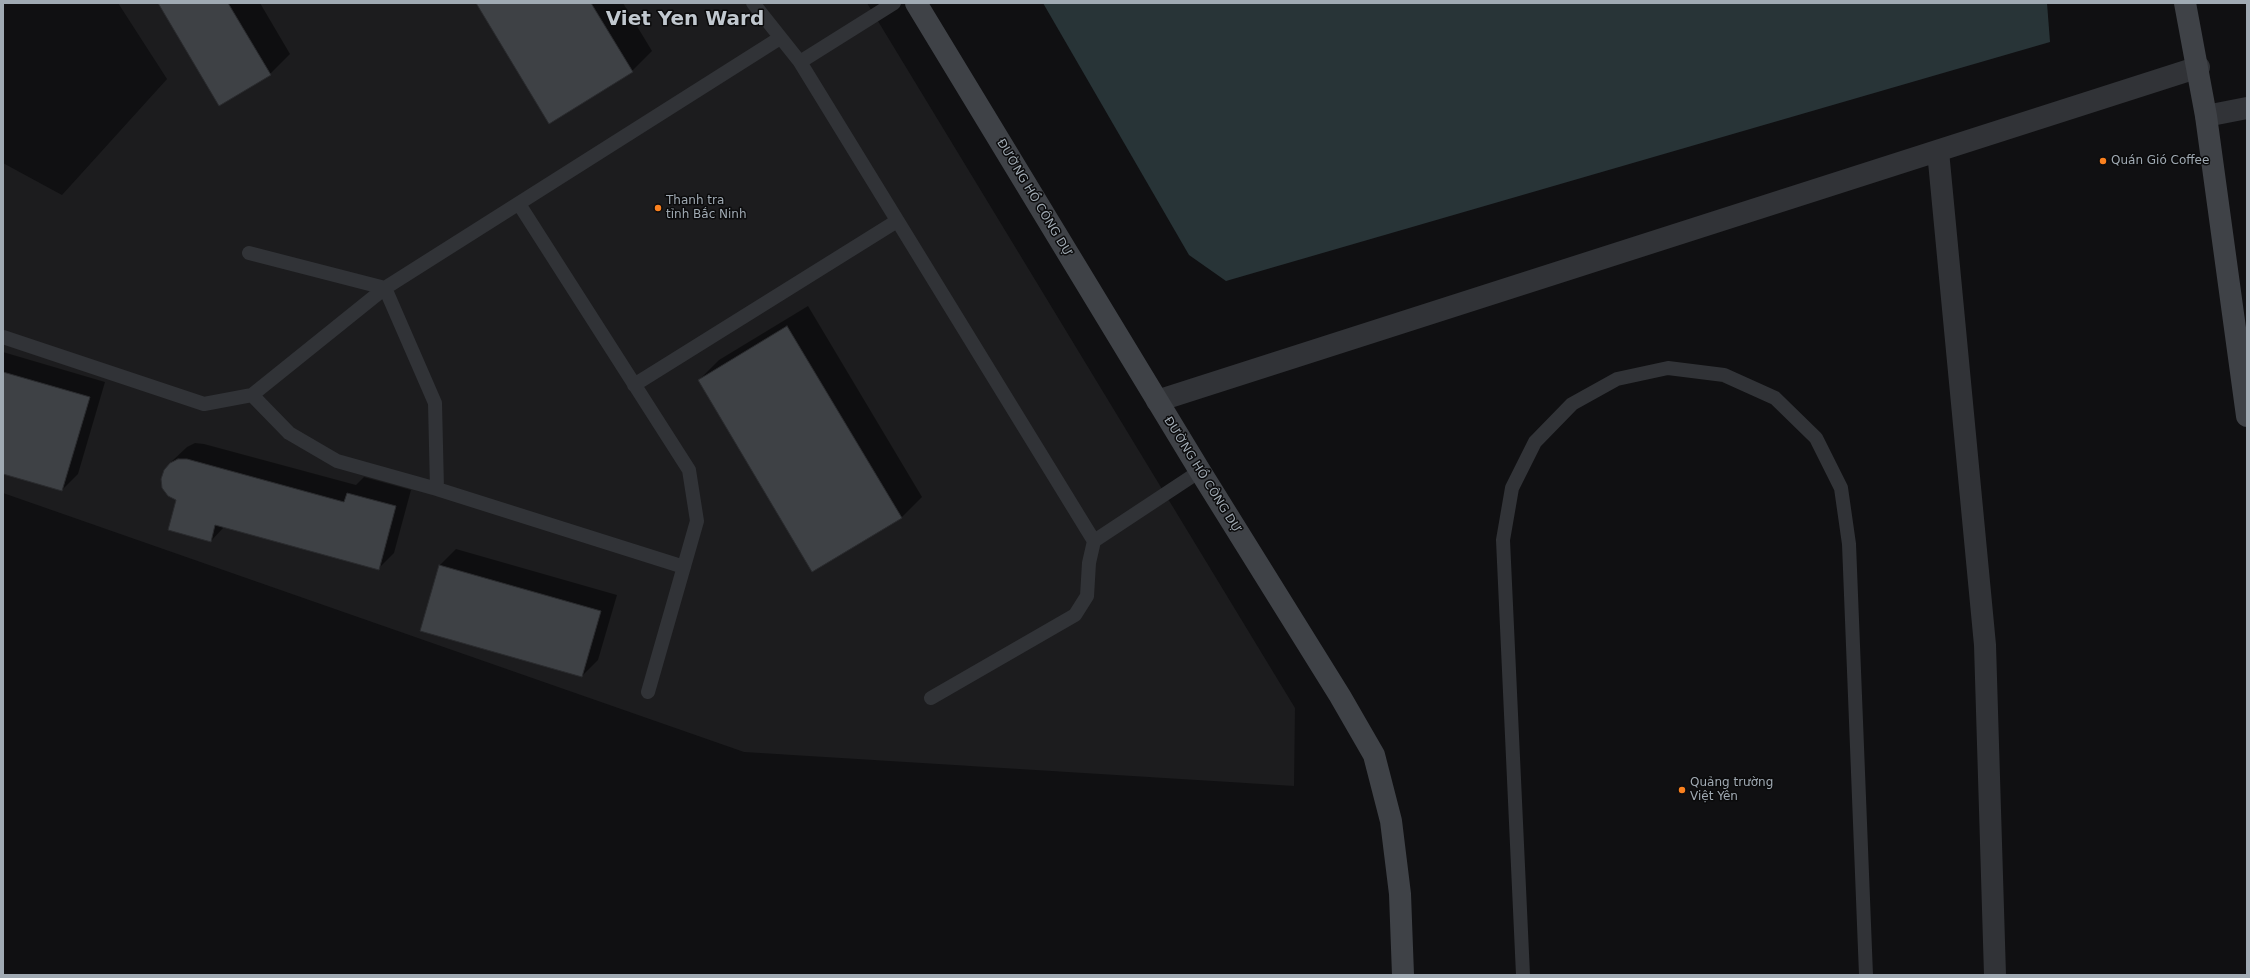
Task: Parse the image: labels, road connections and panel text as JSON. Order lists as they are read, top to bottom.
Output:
{
  "streets": {
    "street": ["ĐƯỜNG HỒ CÔNG DỰ"]
  },
  "districts": ["Viet Yen Ward"],
  "places": ["Quán Gió Coffee", "Thanh tra tỉnh Bắc Ninh", "Quảng trường Việt Yên"]
}
